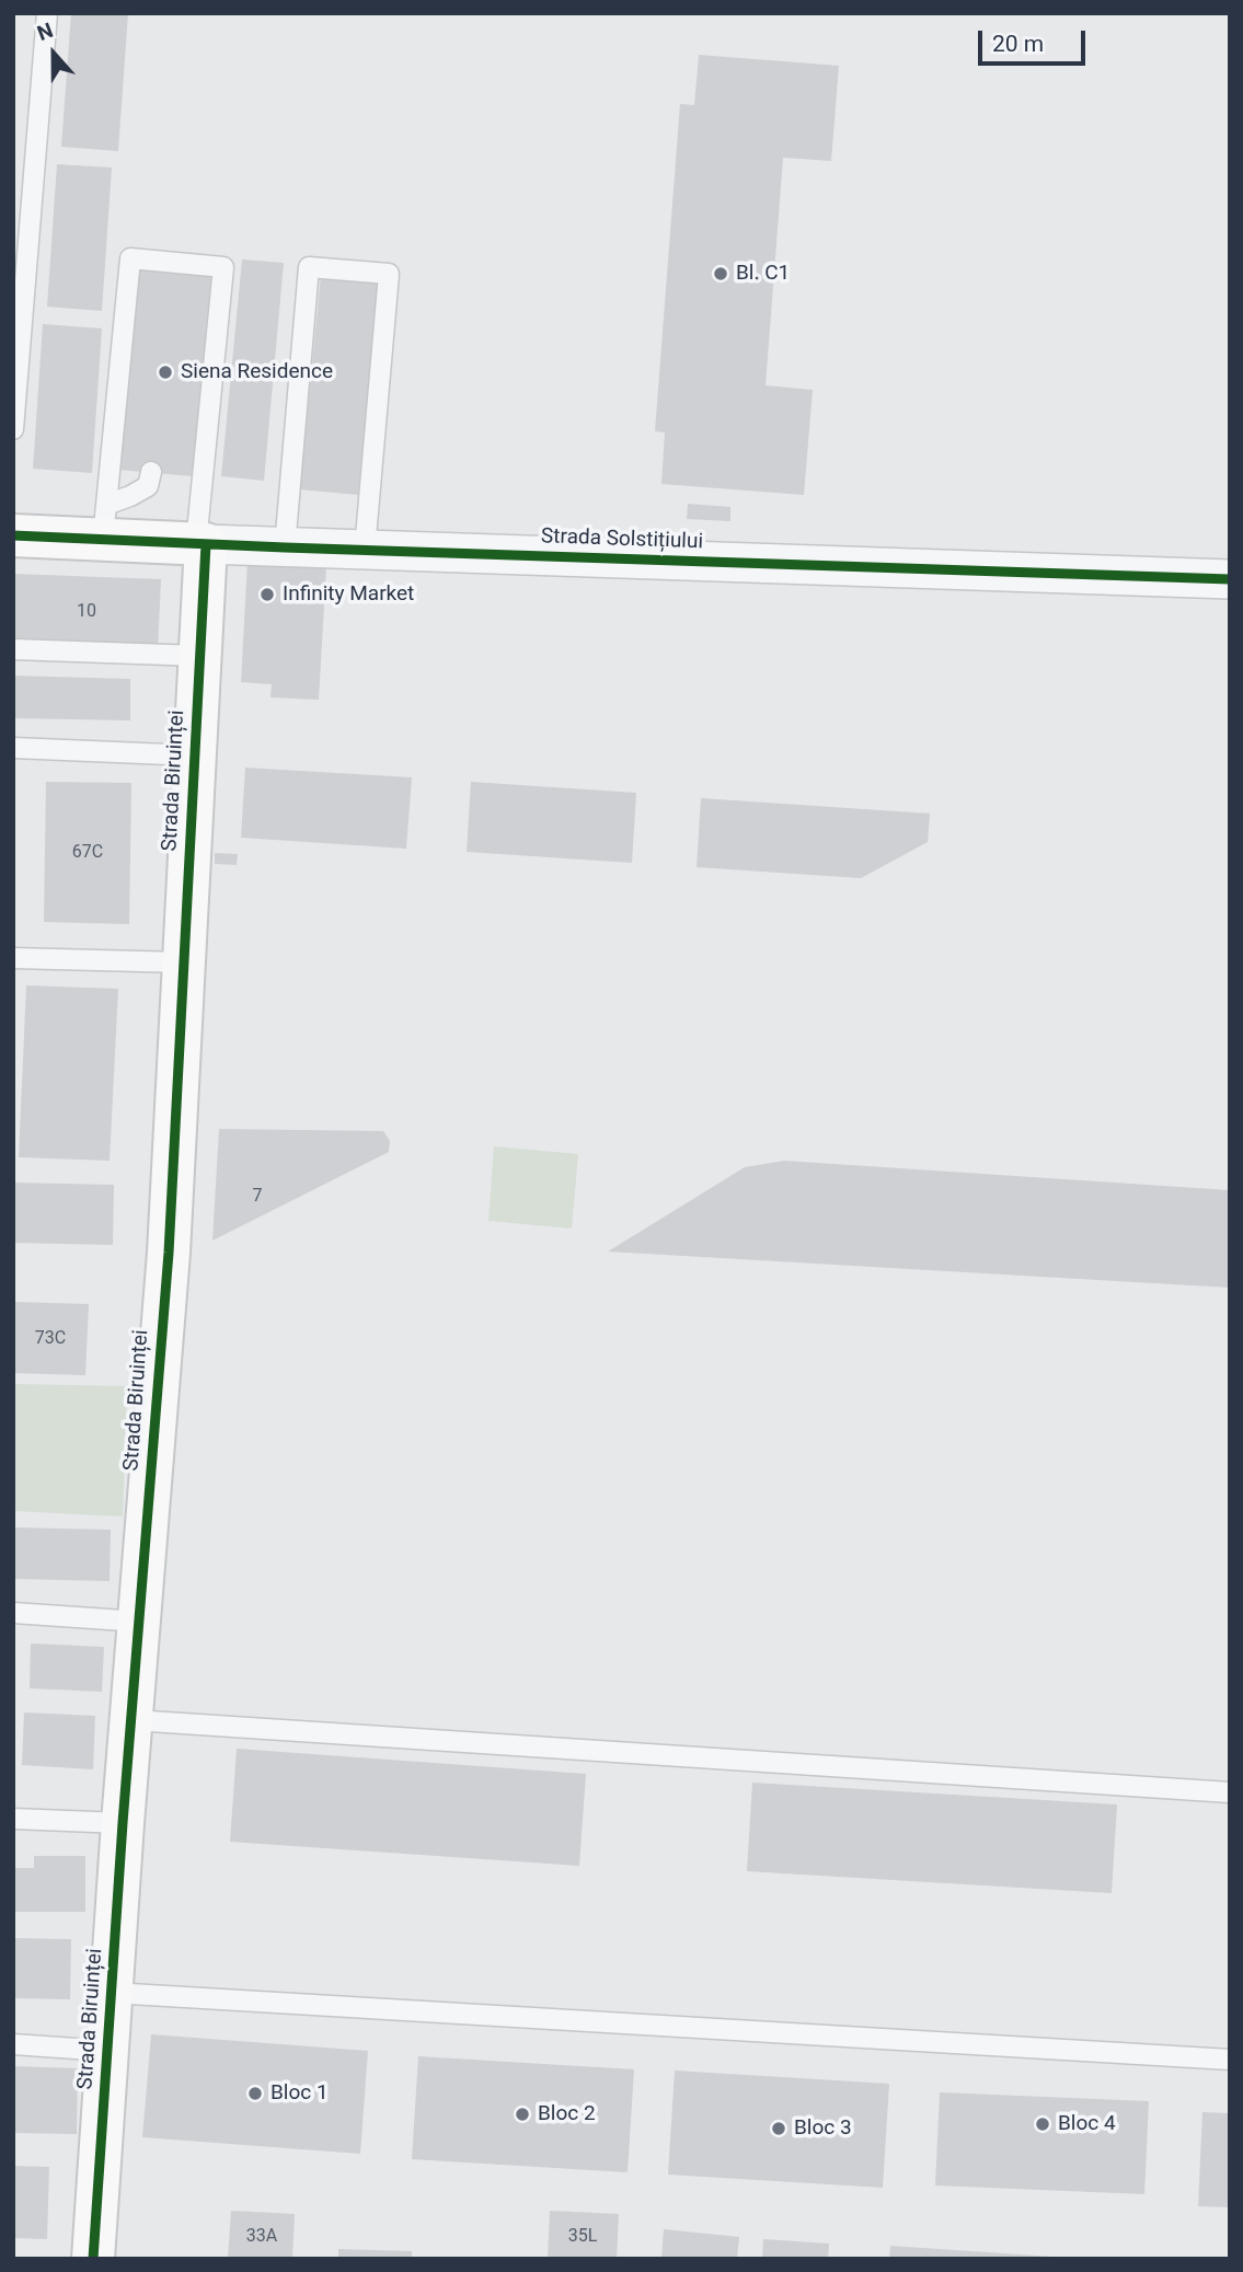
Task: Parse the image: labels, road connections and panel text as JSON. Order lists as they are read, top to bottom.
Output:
{
  "streets": {
    "street": ["Strada Solstițiului", "Strada Biruinței"]
  },
  "crossings": [
    ["Strada Solstițiului", "Strada Biruinței"]
  ],
  "places": [
    "Bl. C1",
    "Siena Residence",
    "Infinity Market",
    "Bloc 1",
    "Bloc 2",
    "Bloc 4",
    "Bloc 3"
  ],
  "house_numbers": [
    "10",
    "67C",
    "7",
    "73C",
    "33A",
    "35L"
  ],
  "scale_bar": "20 m",
  "north": "top"
}
